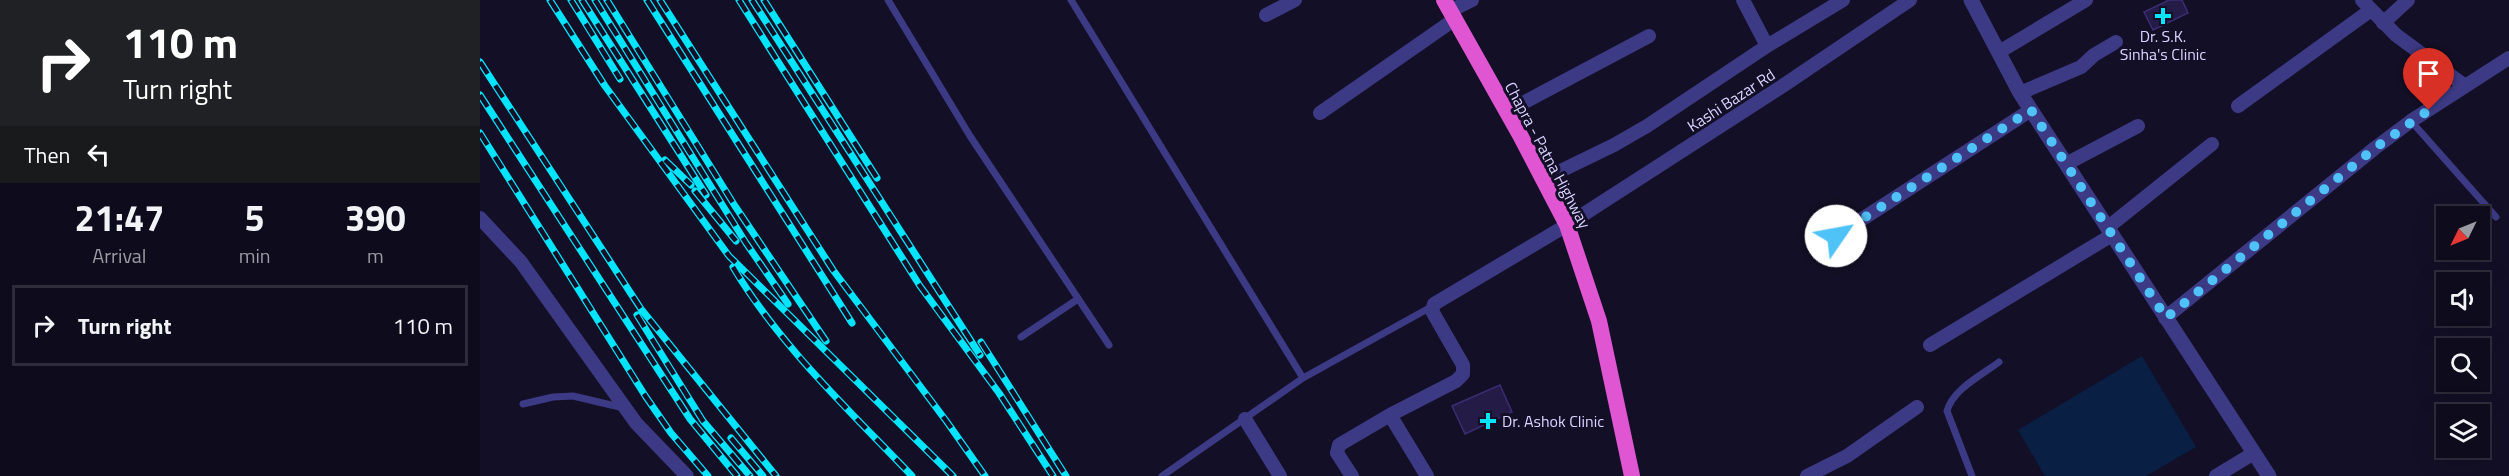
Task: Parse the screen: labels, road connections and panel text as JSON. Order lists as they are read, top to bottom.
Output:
{
  "streets": {
    "highway": ["Chapra - Patna Highway"],
    "street": ["Kashi Bazar Rd"]
  },
  "crossings": [
    ["Kashi Bazar Rd", "Chapra - Patna Highway"]
  ],
  "places": {
    "health": ["Dr. S.K. Sinha's Clinic", "Dr. Ashok Clinic"]
  },
  "north": "bottom left",
  "page": {
    "turn": ["110 m", "Turn right"],
    "then": "Then",
    "eta": [
      "21:47",
      "Arrival",
      "5",
      "min",
      "390",
      "m"
    ],
    "list": [
      {
        "name": "Turn right",
        "value": "110 m"
      }
    ]
  }
}
